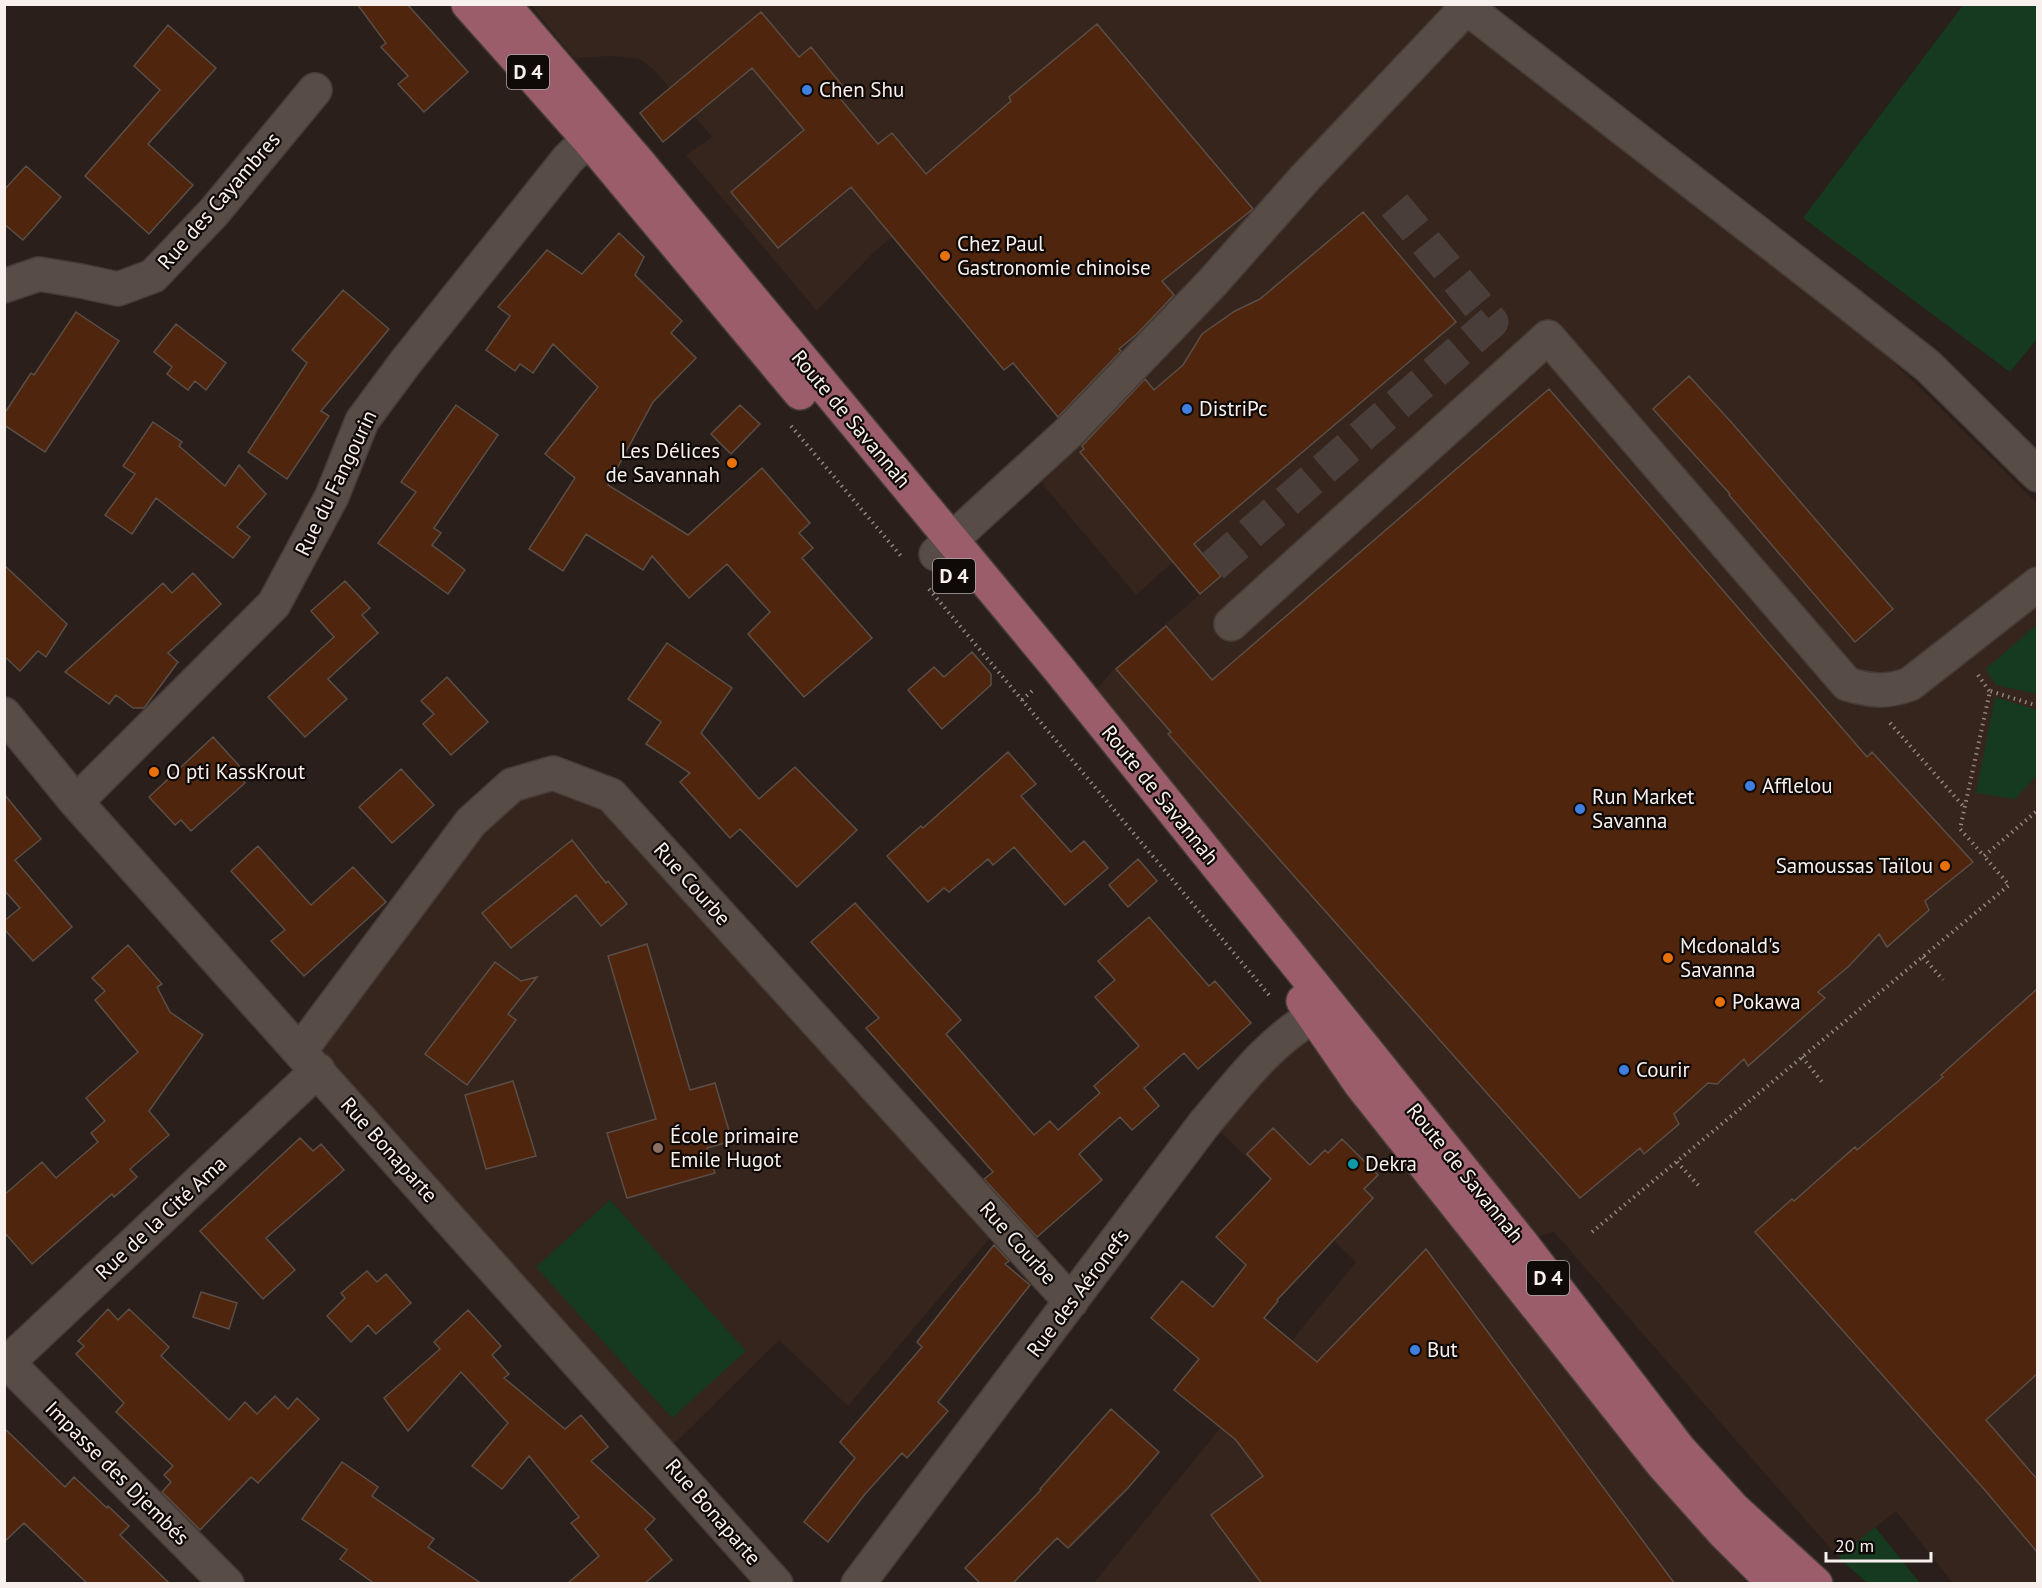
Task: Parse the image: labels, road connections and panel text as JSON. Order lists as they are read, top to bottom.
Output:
{
  "streets": {
    "main road": ["D 4", "Route de Savannah"],
    "street": [
      "Rue des Cayambres",
      "Rue du Fangourin",
      "Rue Courbe",
      "Rue Bonaparte",
      "Rue de la Cité Ama",
      "Rue des Aéronefs",
      "Impasse des Djembés"
    ]
  },
  "crossings": [
    ["Route de Savannah", "Rue du Fangourin"],
    ["Route de Savannah", "Rue des Aéronefs"],
    ["Rue du Fangourin", "Rue Bonaparte"],
    ["Rue Courbe", "Rue Bonaparte"],
    ["Rue Courbe", "Rue de la Cité Ama"],
    ["Rue Courbe", "Rue des Aéronefs"],
    ["Rue Bonaparte", "Rue de la Cité Ama"],
    ["Rue de la Cité Ama", "Impasse des Djembés"]
  ],
  "places": [
    "Chen Shu",
    "Chez Paul Gastronomie chinoise",
    "DistriPc",
    "Les Délices de Savannah",
    "O pti KassKrout",
    "Afflelou",
    "Run Market Savanna",
    "Samoussas Taïlou",
    "Mcdonald's Savanna",
    "Pokawa",
    "Courir",
    "École primaire Emile Hugot",
    "Dekra",
    "But"
  ],
  "scale_bar": "20 m"
}
